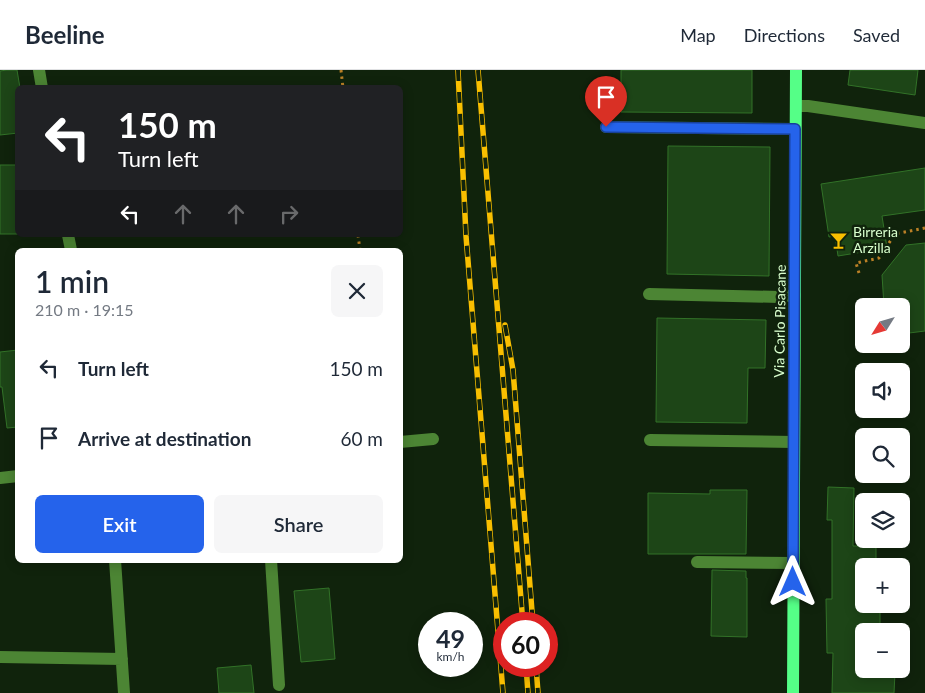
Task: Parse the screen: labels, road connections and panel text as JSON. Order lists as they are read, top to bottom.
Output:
{
  "streets": {
    "main road": ["Via Carlo Pisacane"]
  },
  "places": {
    "bar": ["Birreria Arzilla"]
  },
  "north": "bottom left",
  "page": {
    "header": "Beeline",
    "nav": ["Map", "Directions", "Saved"],
    "turn": ["150 m", "Turn left"],
    "heading": ["1 min", "210 m · 19:15"],
    "map_buttons": ["+", "−"],
    "list": [
      {
        "name": "Turn left",
        "value": "150 m"
      },
      {
        "name": "Arrive at destination",
        "value": "60 m"
      }
    ],
    "buttons": ["Exit", "Share"],
    "speed": "49 km/h",
    "limit": "60"
  }
}
